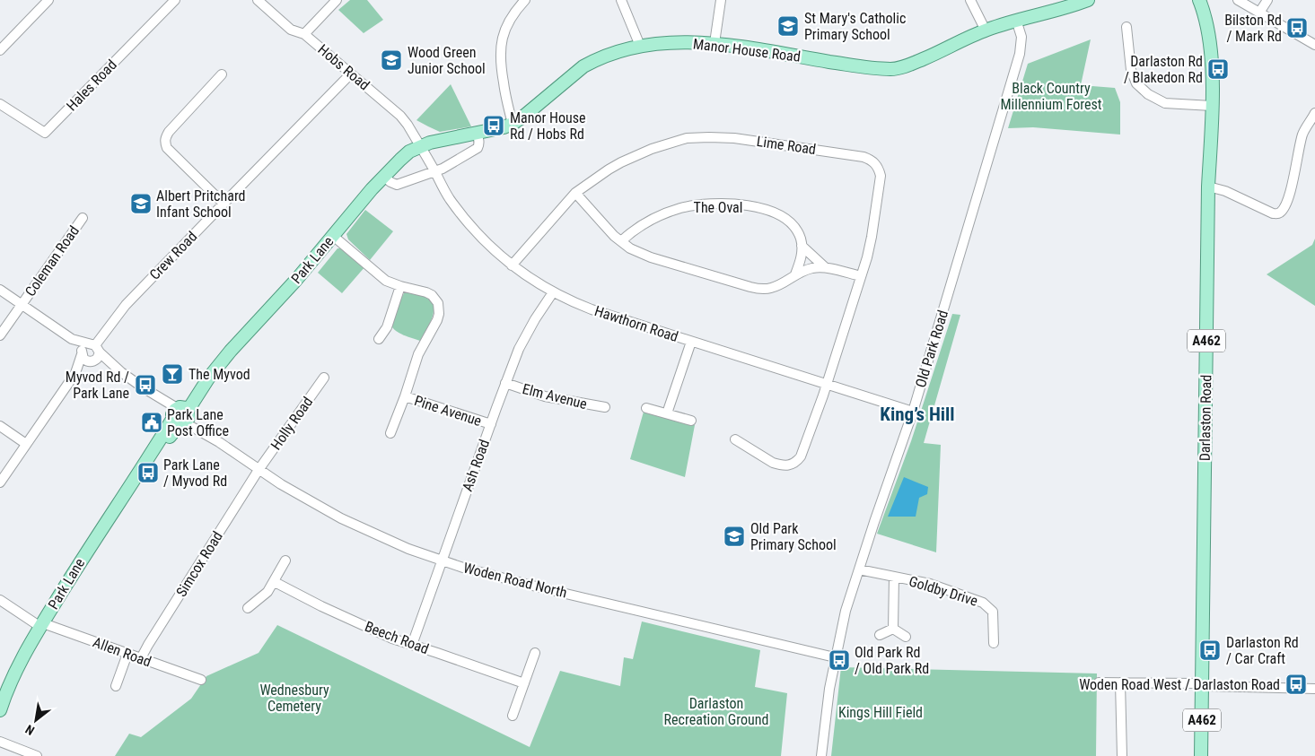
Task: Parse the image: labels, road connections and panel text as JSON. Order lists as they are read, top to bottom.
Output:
{
  "streets": {
    "main road": [
      "Manor House Road",
      "Park Lane",
      "A462",
      "Darlaston Road"
    ],
    "street": [
      "Hobs Road",
      "Hales Road",
      "Lime Road",
      "The Oval",
      "Crew Road",
      "Coleman Road",
      "Hawthorn Road",
      "Old Park Road",
      "Elm Avenue",
      "Pine Avenue",
      "Holly Road",
      "Ash Road",
      "Simcox Road",
      "Woden Road North",
      "Goldby Drive",
      "Beech Road",
      "Allen Road"
    ]
  },
  "crossings": [
    ["Manor House Road", "Hobs Road"],
    ["Manor House Road", "Park Lane"],
    ["Manor House Road", "Hawthorn Road"],
    ["Manor House Road", "Old Park Road"],
    ["Hobs Road", "Crew Road"],
    ["Hobs Road", "Park Lane"],
    ["Hobs Road", "Hawthorn Road"],
    ["Lime Road", "Hawthorn Road"],
    ["Park Lane", "Hawthorn Road"],
    ["Park Lane", "Pine Avenue"],
    ["Park Lane", "Woden Road North"],
    ["Park Lane", "Allen Road"],
    ["Hawthorn Road", "Old Park Road"],
    ["Hawthorn Road", "Ash Road"],
    ["Old Park Road", "Woden Road North"],
    ["Old Park Road", "Goldby Drive"],
    ["Elm Avenue", "Ash Road"],
    ["Pine Avenue", "Ash Road"],
    ["Holly Road", "Simcox Road"],
    ["Holly Road", "Woden Road North"],
    ["Ash Road", "Woden Road North"],
    ["Ash Road", "Beech Road"],
    ["Simcox Road", "Woden Road North"],
    ["Simcox Road", "Allen Road"]
  ],
  "districts": ["King’s Hill"],
  "parks": [
    "Black Country Millennium Forest",
    "Wednesbury Cemetery",
    "Darlaston Recreation Ground",
    "Kings Hill Field"
  ],
  "places": {
    "school or university": [
      "St Mary's Catholic Primary School",
      "Wood Green Junior School",
      "Albert Pritchard Infant School",
      "Old Park Primary School"
    ],
    "bus stop": [
      "Bilston Rd / Mark Rd",
      "Darlaston Rd / Blakedon Rd",
      "Manor House Rd / Hobs Rd",
      "Myvod Rd / Park Lane",
      "Park Lane / Myvod Rd",
      "Darlaston Rd / Car Craft",
      "Old Park Rd / Old Park Rd",
      "Woden Road West / Darlaston Road"
    ],
    "bar": ["The Myvod"],
    "public building": ["Park Lane Post Office"]
  },
  "north": "bottom left"
}
